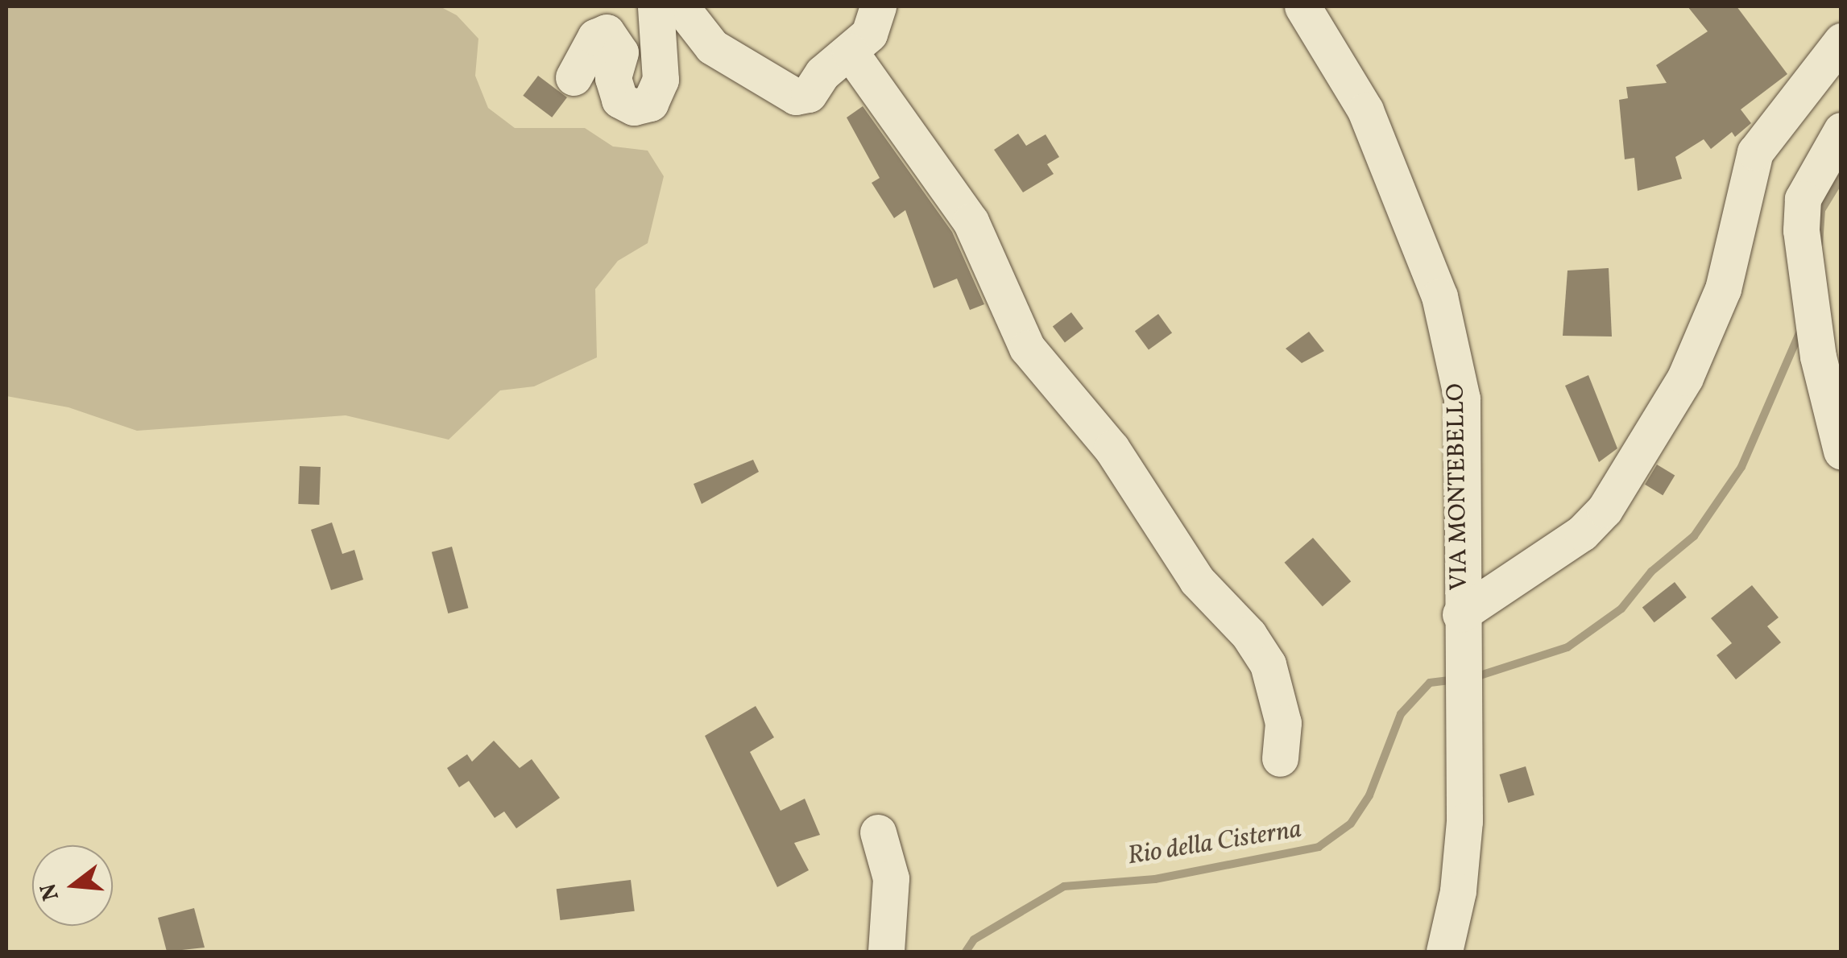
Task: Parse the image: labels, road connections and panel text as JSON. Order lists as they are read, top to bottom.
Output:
{
  "streets": {
    "street": ["VIA MONTEBELLO"]
  },
  "water": ["Rio della Cisterna"],
  "north": "left"
}
